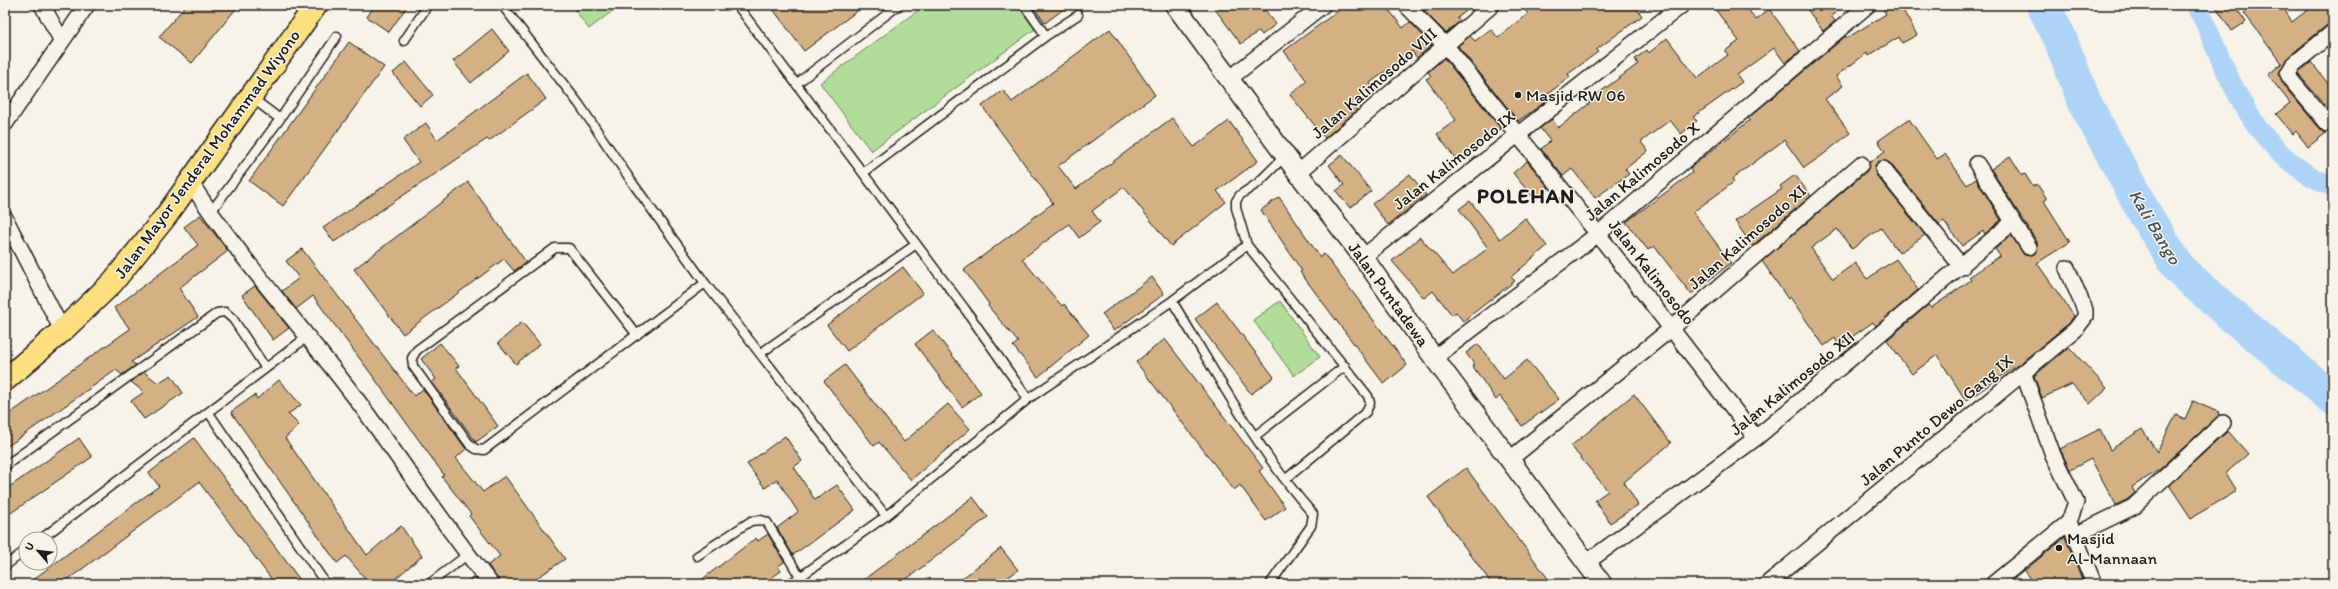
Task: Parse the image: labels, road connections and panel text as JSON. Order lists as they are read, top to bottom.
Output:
{
  "streets": {
    "main road": ["Jalan Mayor Jenderal Mohammad Wiyono"],
    "street": [
      "Jalan Kalimosodo VIII",
      "Jalan Kalimosodo IX",
      "Jalan Kalimosodo X",
      "Jalan Kalimosodo XI",
      "Jalan Kalimosodo",
      "Jalan Puntadewa",
      "Jalan Kalimosodo XII",
      "Jalan Punto Dewo Gang IX"
    ]
  },
  "crossings": [
    ["Jalan Kalimosodo VIII", "Jalan Kalimosodo"],
    ["Jalan Kalimosodo VIII", "Jalan Puntadewa"],
    ["Jalan Kalimosodo IX", "Jalan Kalimosodo"],
    ["Jalan Kalimosodo IX", "Jalan Puntadewa"],
    ["Jalan Kalimosodo X", "Jalan Kalimosodo"],
    ["Jalan Kalimosodo X", "Jalan Puntadewa"],
    ["Jalan Kalimosodo XI", "Jalan Kalimosodo"],
    ["Jalan Kalimosodo XI", "Jalan Puntadewa"],
    ["Jalan Kalimosodo", "Jalan Kalimosodo XII"],
    ["Jalan Puntadewa", "Jalan Kalimosodo XII"]
  ],
  "districts": ["POLEHAN"],
  "water": ["Kali Bango"],
  "places": ["Masjid RW 06", "Masjid Al-Mannaan"],
  "north": "top left"
}
